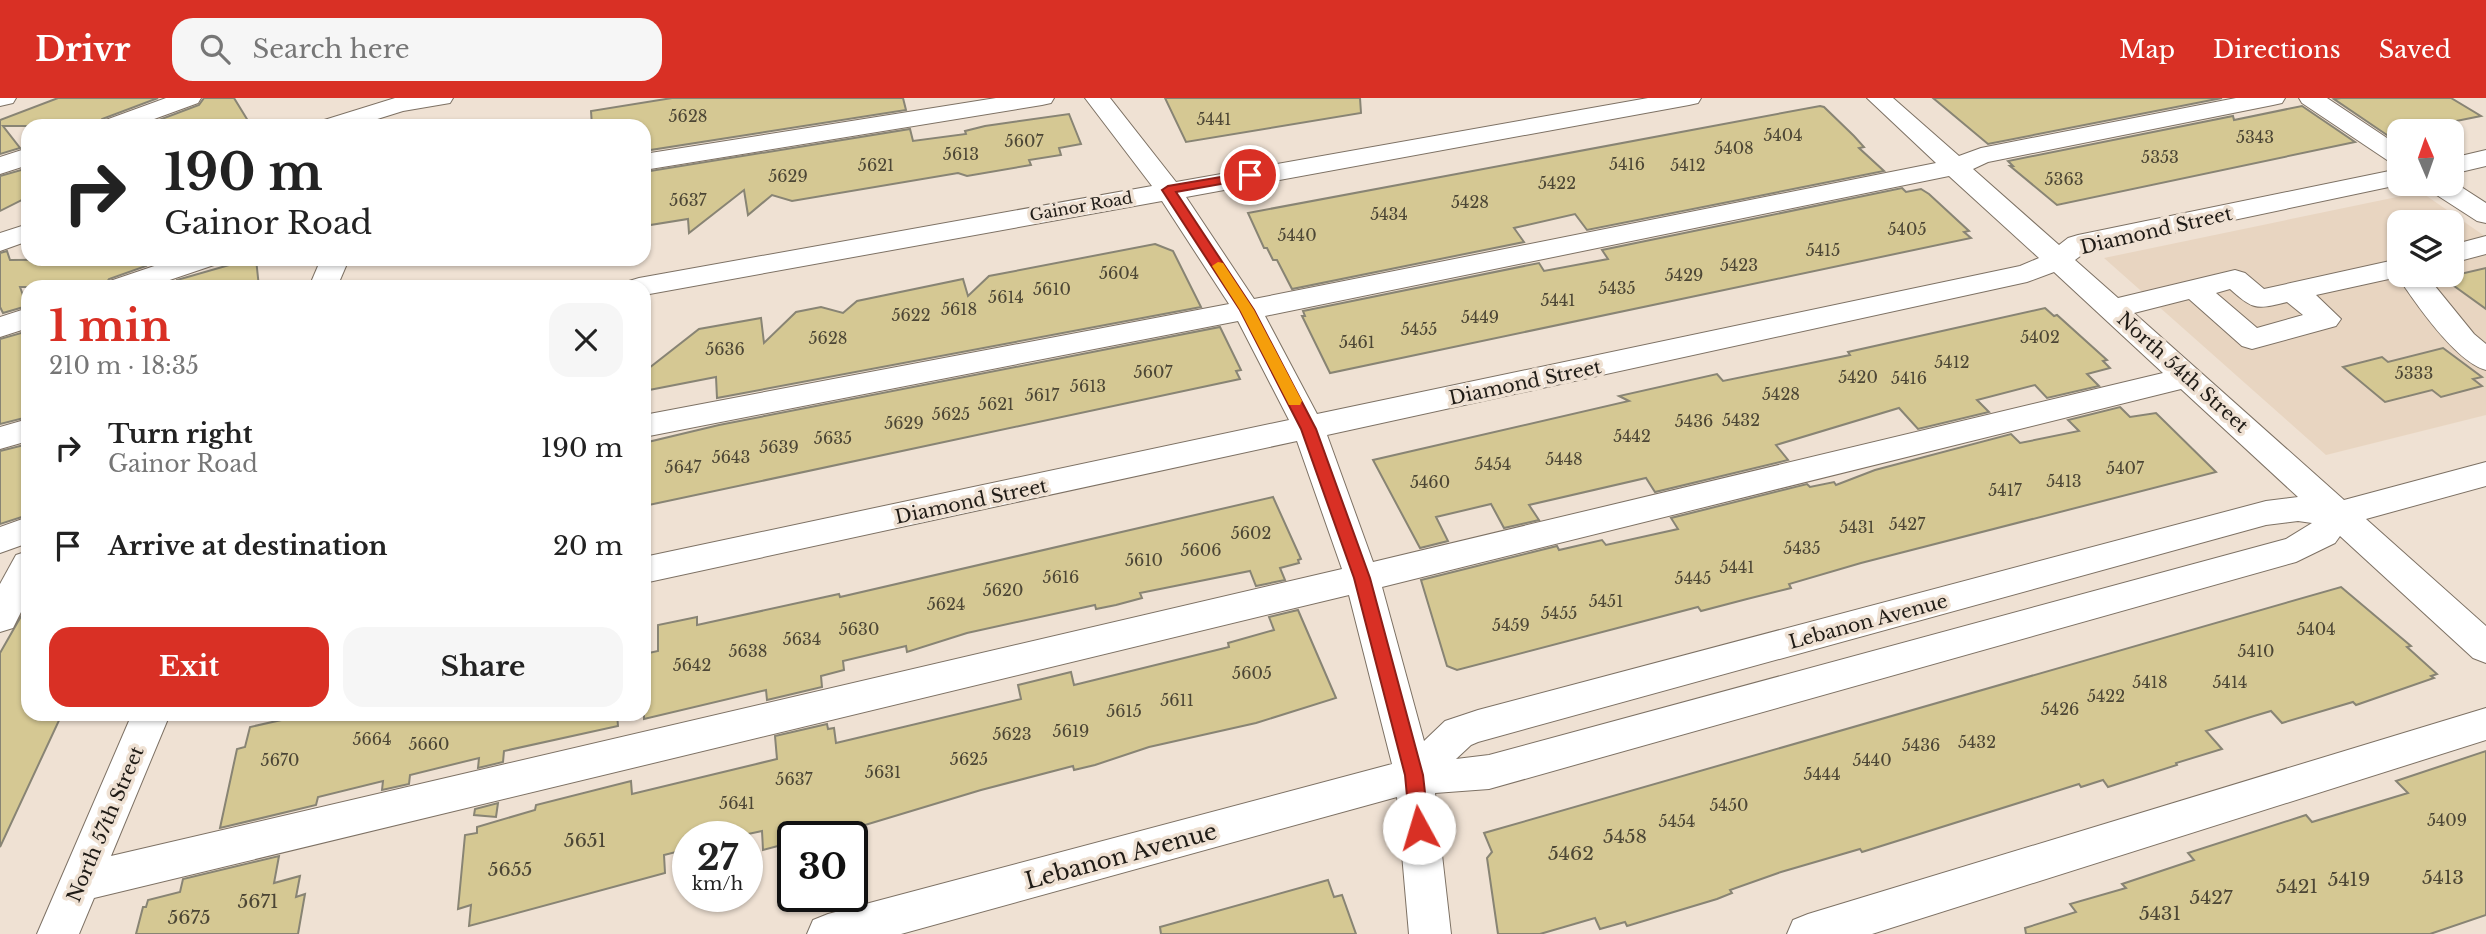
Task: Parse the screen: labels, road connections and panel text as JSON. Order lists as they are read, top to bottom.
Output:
{
  "streets": {
    "street": [
      "Gainor Road",
      "Diamond Street",
      "North 54th Street",
      "Lebanon Avenue",
      "North 57th Street"
    ]
  },
  "crossings": [
    ["Diamond Street", "North 54th Street"],
    ["North 54th Street", "Lebanon Avenue"]
  ],
  "house_numbers": [
    "5628",
    "5441",
    "5404",
    "5343",
    "5607",
    "5408",
    "5613",
    "5353",
    "5416",
    "5621",
    "5412",
    "5629",
    "5363",
    "5422",
    "5637",
    "5428",
    "5434",
    "5405",
    "5440",
    "5415",
    "5423",
    "5604",
    "5429",
    "5435",
    "5610",
    "5614",
    "5441",
    "5618",
    "5622",
    "5449",
    "5455",
    "5402",
    "5628",
    "5461",
    "5636",
    "5412",
    "5607",
    "5333",
    "5420",
    "5416",
    "5613",
    "5428",
    "5617",
    "5621",
    "5625",
    "5432",
    "5436",
    "5629",
    "5442",
    "5635",
    "5639",
    "5643",
    "5448",
    "5454",
    "5647",
    "5407",
    "5413",
    "5460",
    "5417",
    "5427",
    "5431",
    "5602",
    "5435",
    "5606",
    "5610",
    "5441",
    "5616",
    "5445",
    "5620",
    "5451",
    "5624",
    "5455",
    "5459",
    "5630",
    "5404",
    "5634",
    "5638",
    "5410",
    "5642",
    "5605",
    "5418",
    "5414",
    "5422",
    "5611",
    "5426",
    "5615",
    "5619",
    "5623",
    "5664",
    "5432",
    "5660",
    "5436",
    "5625",
    "5670",
    "5440",
    "5631",
    "5444",
    "5637",
    "5641",
    "5450",
    "5409",
    "5454",
    "5458",
    "5651",
    "5462",
    "5655",
    "5413",
    "5419",
    "5421",
    "5427",
    "5671",
    "5431",
    "5675"
  ],
  "north": "top",
  "page": {
    "header": "Drivr",
    "search": "Search here",
    "nav": ["Map", "Directions", "Saved"],
    "turn": ["190 m", "Gainor Road"],
    "heading": ["1 min", "210 m · 18:35"],
    "list": [
      {
        "name": "Turn right",
        "note": "Gainor Road",
        "value": "190 m"
      },
      {
        "name": "Arrive at destination",
        "value": "20 m"
      }
    ],
    "buttons": ["Exit", "Share"],
    "speed": "27 km/h",
    "limit": "30"
  }
}
